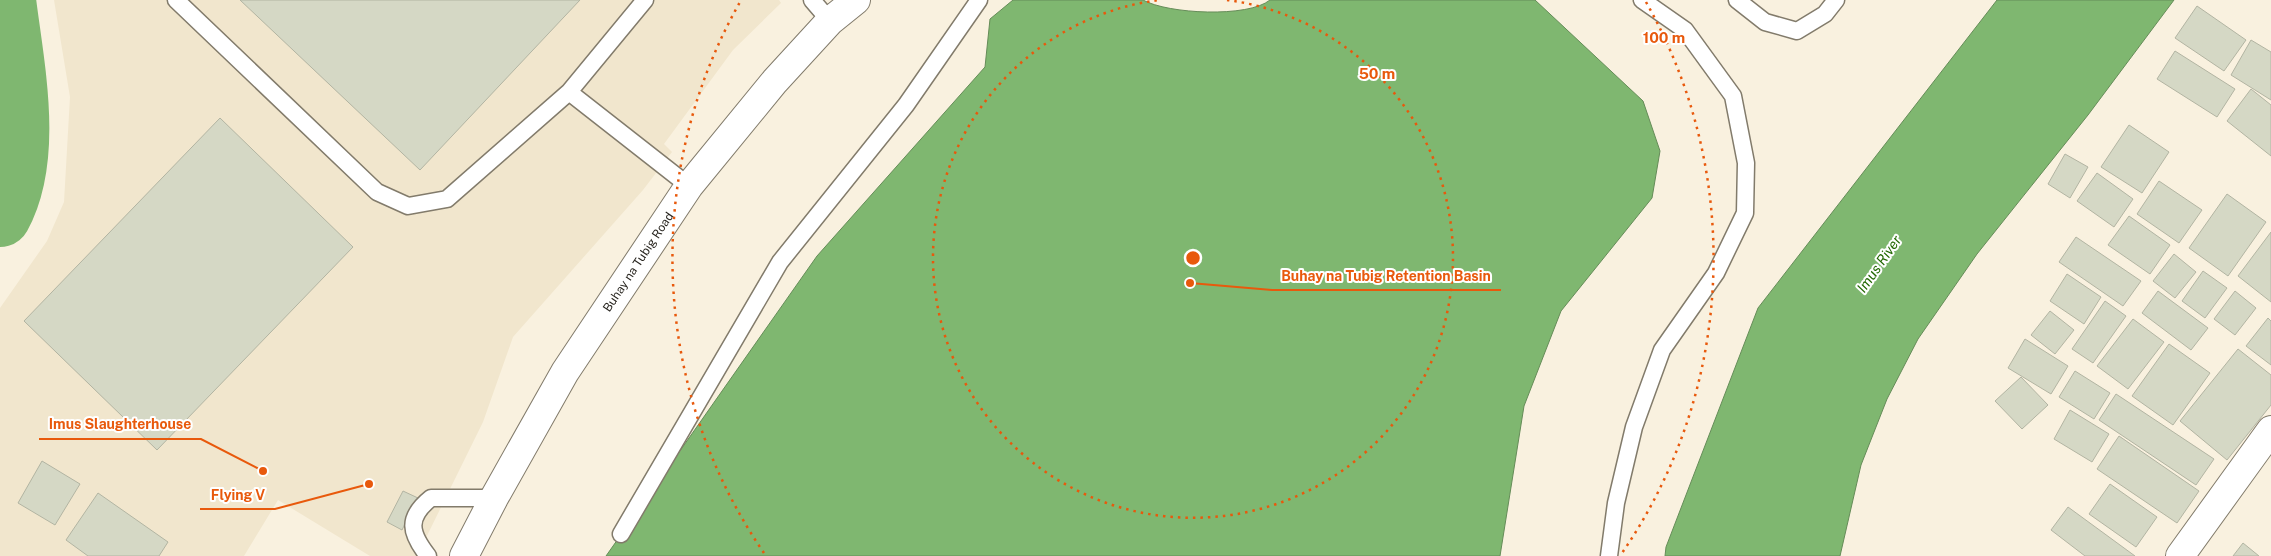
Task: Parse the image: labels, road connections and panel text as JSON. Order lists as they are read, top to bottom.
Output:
{
  "streets": {
    "main road": ["Buhay na Tubig Road"]
  },
  "water": ["Imus River"],
  "places": ["Buhay na Tubig Retention Basin", "Imus Slaughterhouse", "Flying V"],
  "rings": ["100 m", "50 m"]
}
